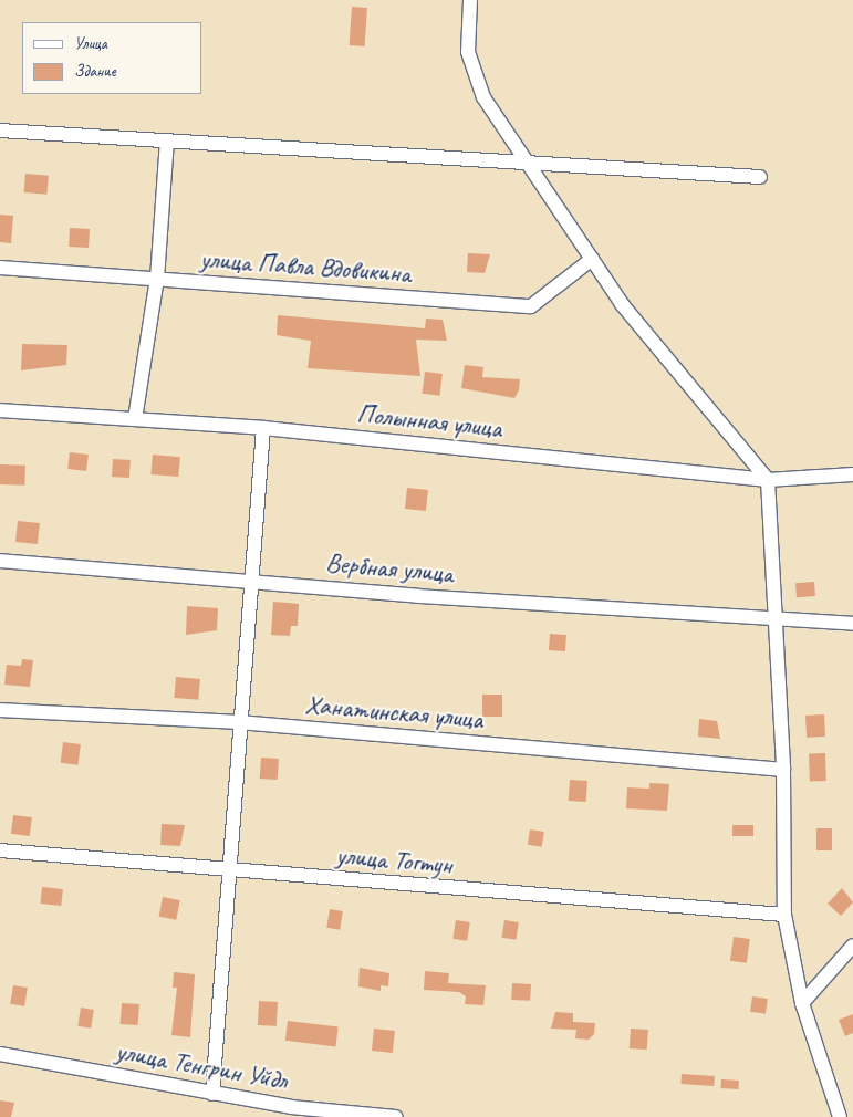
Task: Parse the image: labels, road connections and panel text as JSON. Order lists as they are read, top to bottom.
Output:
{
  "streets": {
    "street": [
      "улица Павла Вдовикина",
      "Полынная улица",
      "Вербная улица",
      "Ханатинская улица",
      "улица Тогтун",
      "улица Тенгрин Уйдл"
    ]
  },
  "legend": ["Улица", "Здание"]
}
